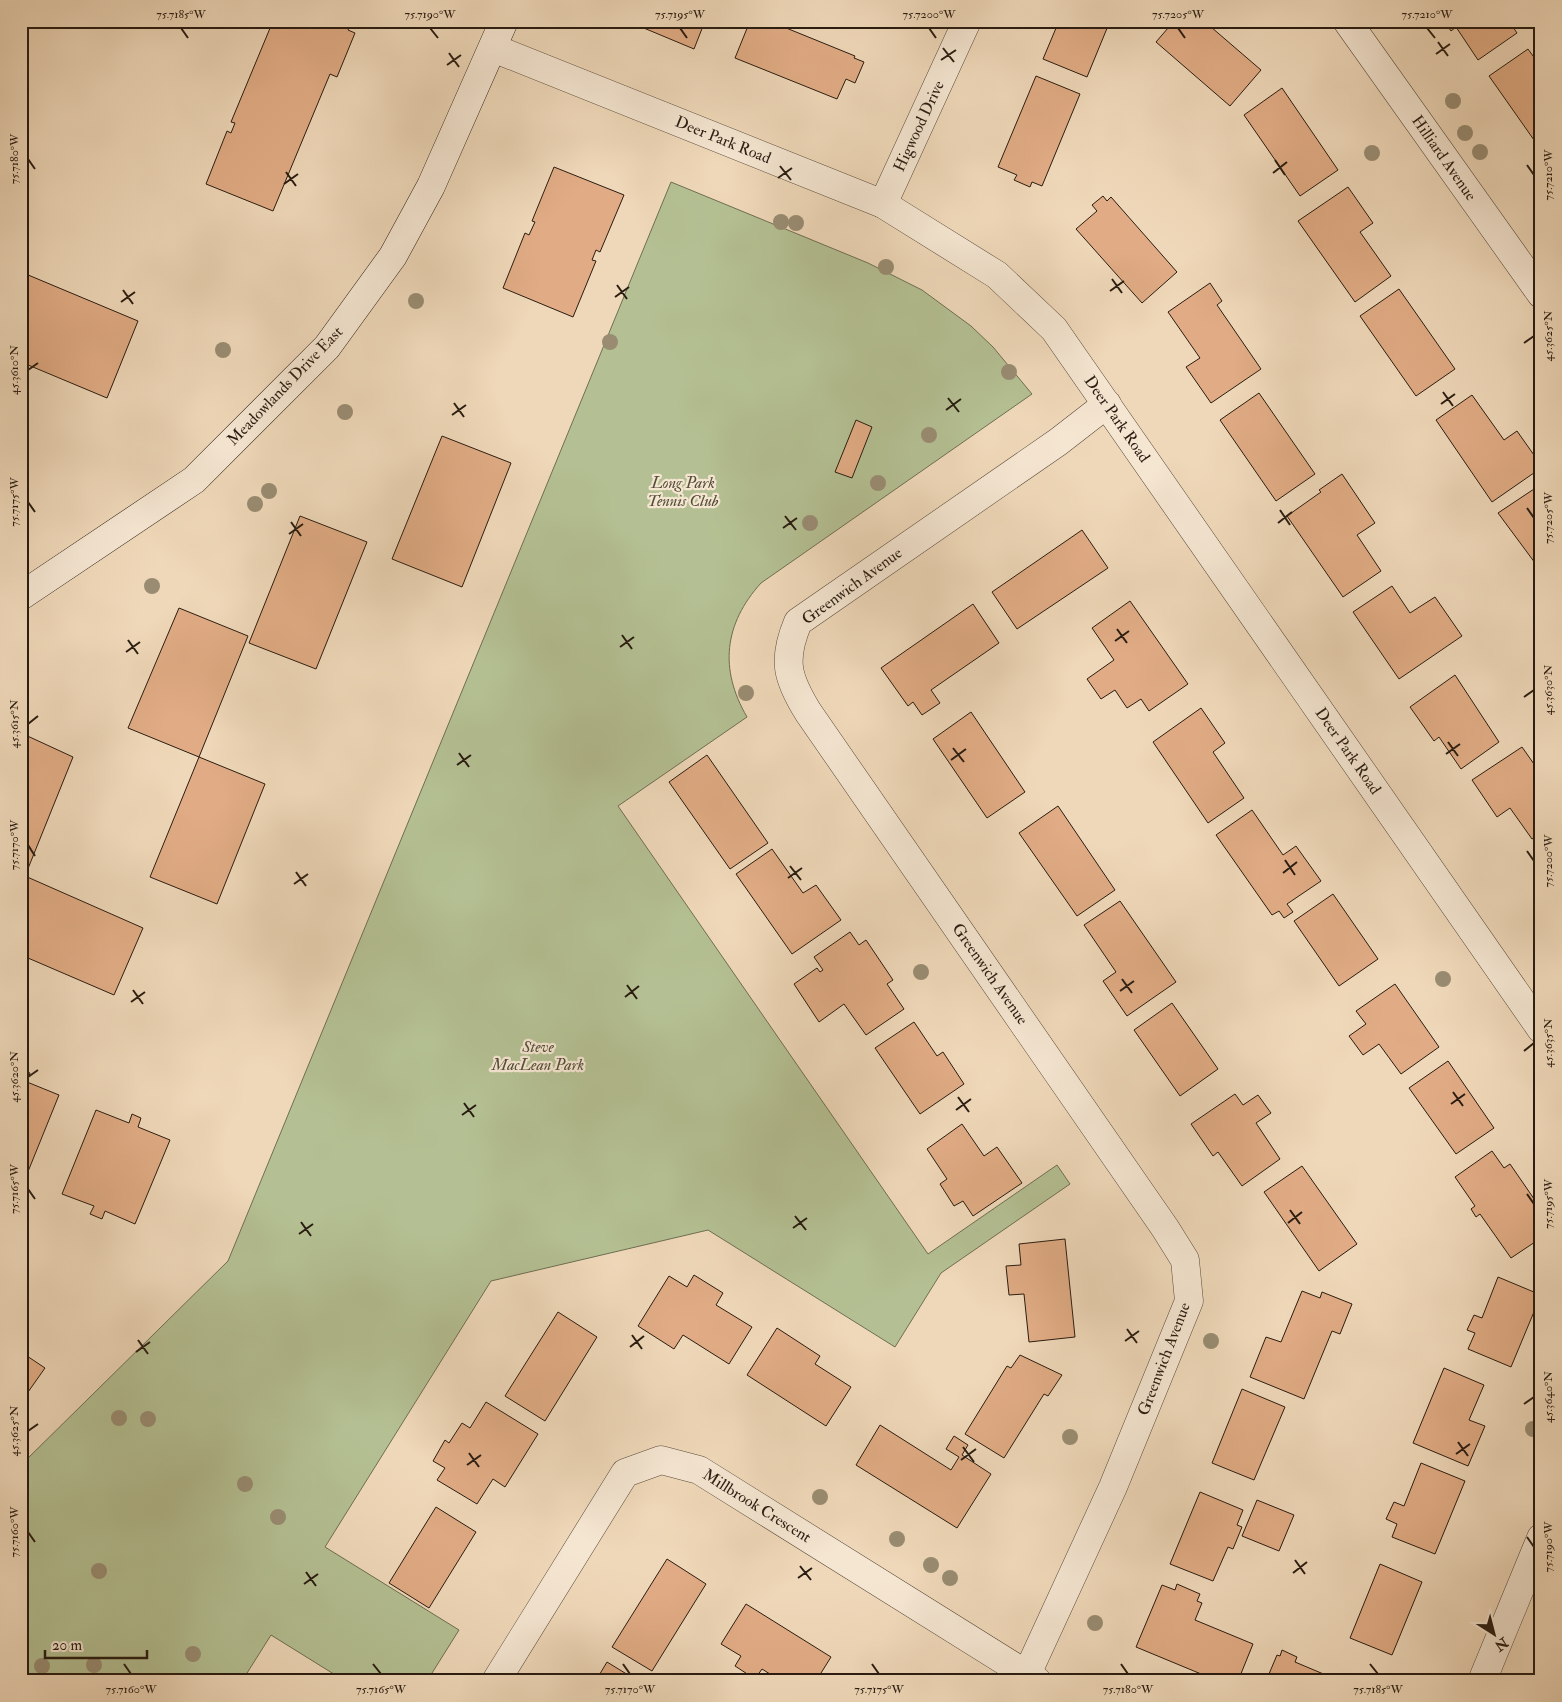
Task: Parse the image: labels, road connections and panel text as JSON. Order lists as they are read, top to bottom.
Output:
{
  "streets": {
    "street": [
      "Higwood Drive",
      "Deer Park Road",
      "Hilliard Avenue",
      "Meadowlands Drive East",
      "Greenwich Avenue",
      "Millbrook Crescent"
    ]
  },
  "crossings": [
    ["Higwood Drive", "Deer Park Road"],
    ["Deer Park Road", "Meadowlands Drive East"],
    ["Deer Park Road", "Greenwich Avenue"],
    ["Greenwich Avenue", "Millbrook Crescent"]
  ],
  "parks": ["Long Park Tennis Club", "Steve MacLean Park"],
  "scale_bar": "20 m",
  "north": "bottom right",
  "coordinates": [
    "75.7185°W",
    "75.7190°W",
    "75.7195°W",
    "75.7200°W",
    "75.7205°W",
    "75.7210°W",
    "75.7180°W",
    "45.3625°N",
    "45.3610°N",
    "75.7175°W",
    "45.3630°N",
    "45.3615°N",
    "75.7170°W",
    "45.3635°N",
    "45.3620°N",
    "75.7165°W",
    "45.3640°N",
    "75.7160°W"
  ]
}
